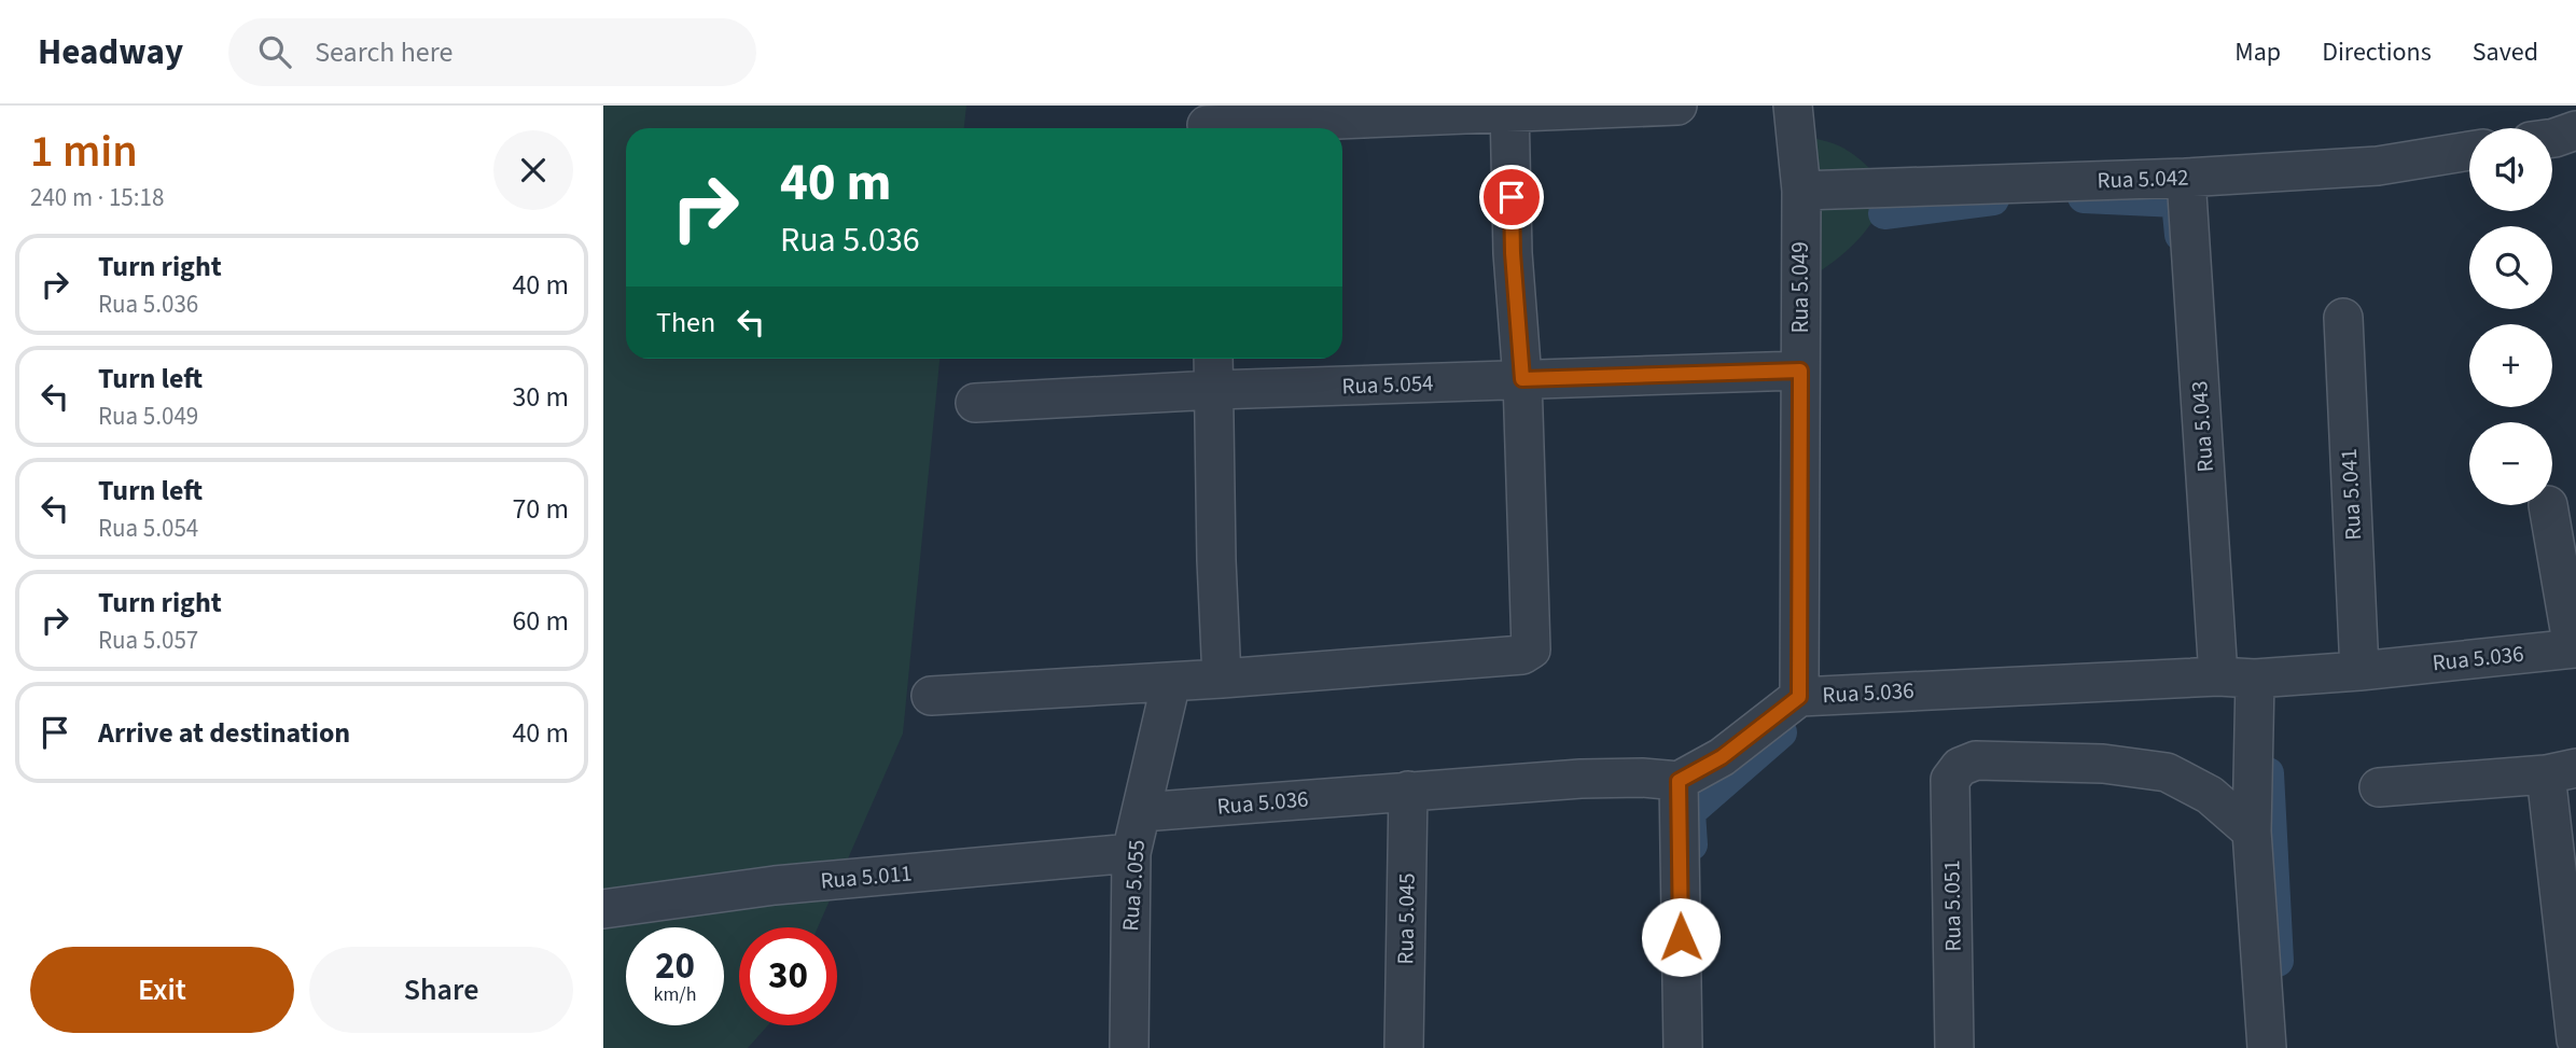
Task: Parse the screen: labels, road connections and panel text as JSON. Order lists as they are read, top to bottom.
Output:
{
  "streets": {
    "street": [
      "Rua 5.042",
      "Rua 5.049",
      "Rua 5.054",
      "Rua 5.043",
      "Rua 5.041",
      "Rua 5.036",
      "Rua 5.011",
      "Rua 5.055",
      "Rua 5.051",
      "Rua 5.045"
    ]
  },
  "crossings": [
    ["Rua 5.042", "Rua 5.049"],
    ["Rua 5.042", "Rua 5.043"],
    ["Rua 5.049", "Rua 5.054"],
    ["Rua 5.049", "Rua 5.036"],
    ["Rua 5.043", "Rua 5.036"],
    ["Rua 5.043", "Rua 5.051"],
    ["Rua 5.041", "Rua 5.036"],
    ["Rua 5.036", "Rua 5.055"],
    ["Rua 5.036", "Rua 5.045"],
    ["Rua 5.011", "Rua 5.055"]
  ],
  "page": {
    "header": "Headway",
    "search": "Search here",
    "nav": ["Map", "Directions", "Saved"],
    "heading": ["1 min", "240 m · 15:18"],
    "map_buttons": ["+", "−"],
    "turn": ["40 m", "Rua 5.036"],
    "list": [
      {
        "name": "Turn right",
        "note": "Rua 5.036",
        "value": "40 m"
      },
      {
        "name": "Turn left",
        "note": "Rua 5.049",
        "value": "30 m"
      },
      {
        "name": "Turn left",
        "note": "Rua 5.054",
        "value": "70 m"
      },
      {
        "name": "Turn right",
        "note": "Rua 5.057",
        "value": "60 m"
      },
      {
        "name": "Arrive at destination",
        "value": "40 m"
      }
    ],
    "then": "Then",
    "speed": "20 km/h",
    "limit": "30",
    "buttons": ["Exit", "Share"]
  }
}
